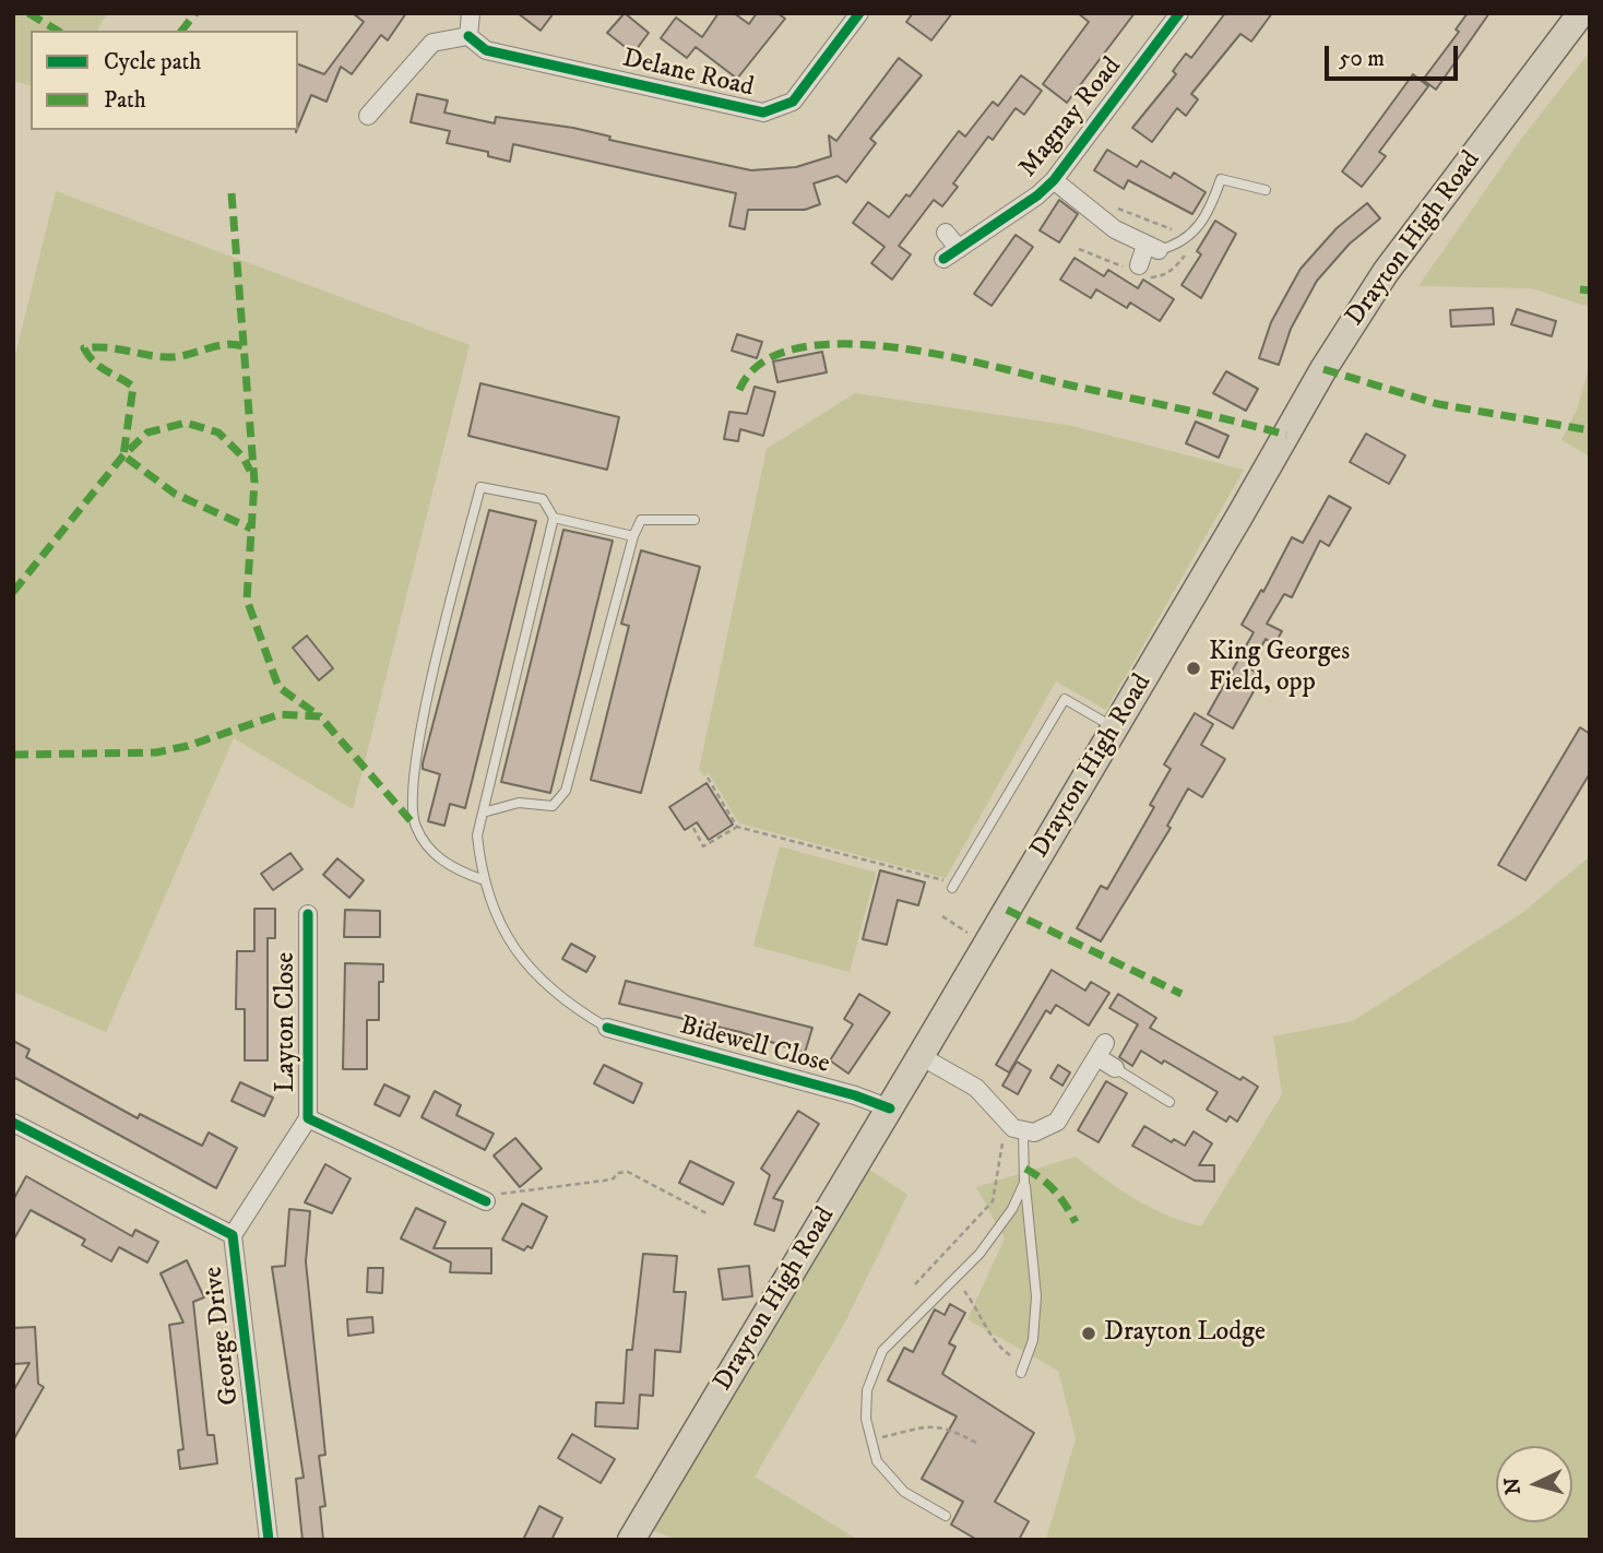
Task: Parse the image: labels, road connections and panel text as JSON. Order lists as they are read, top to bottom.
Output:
{
  "streets": {
    "main road": ["Drayton High Road"],
    "street": [
      "Delane Road",
      "Magnay Road",
      "Layton Close",
      "Bidewell Close",
      "George Drive"
    ]
  },
  "crossings": [
    ["Drayton High Road", "Bidewell Close"],
    ["Layton Close", "George Drive"]
  ],
  "places": ["King Georges Field, opp", "Drayton Lodge"],
  "legend": ["Cycle path", "Path"],
  "scale_bar": "50 m",
  "north": "left"
}
